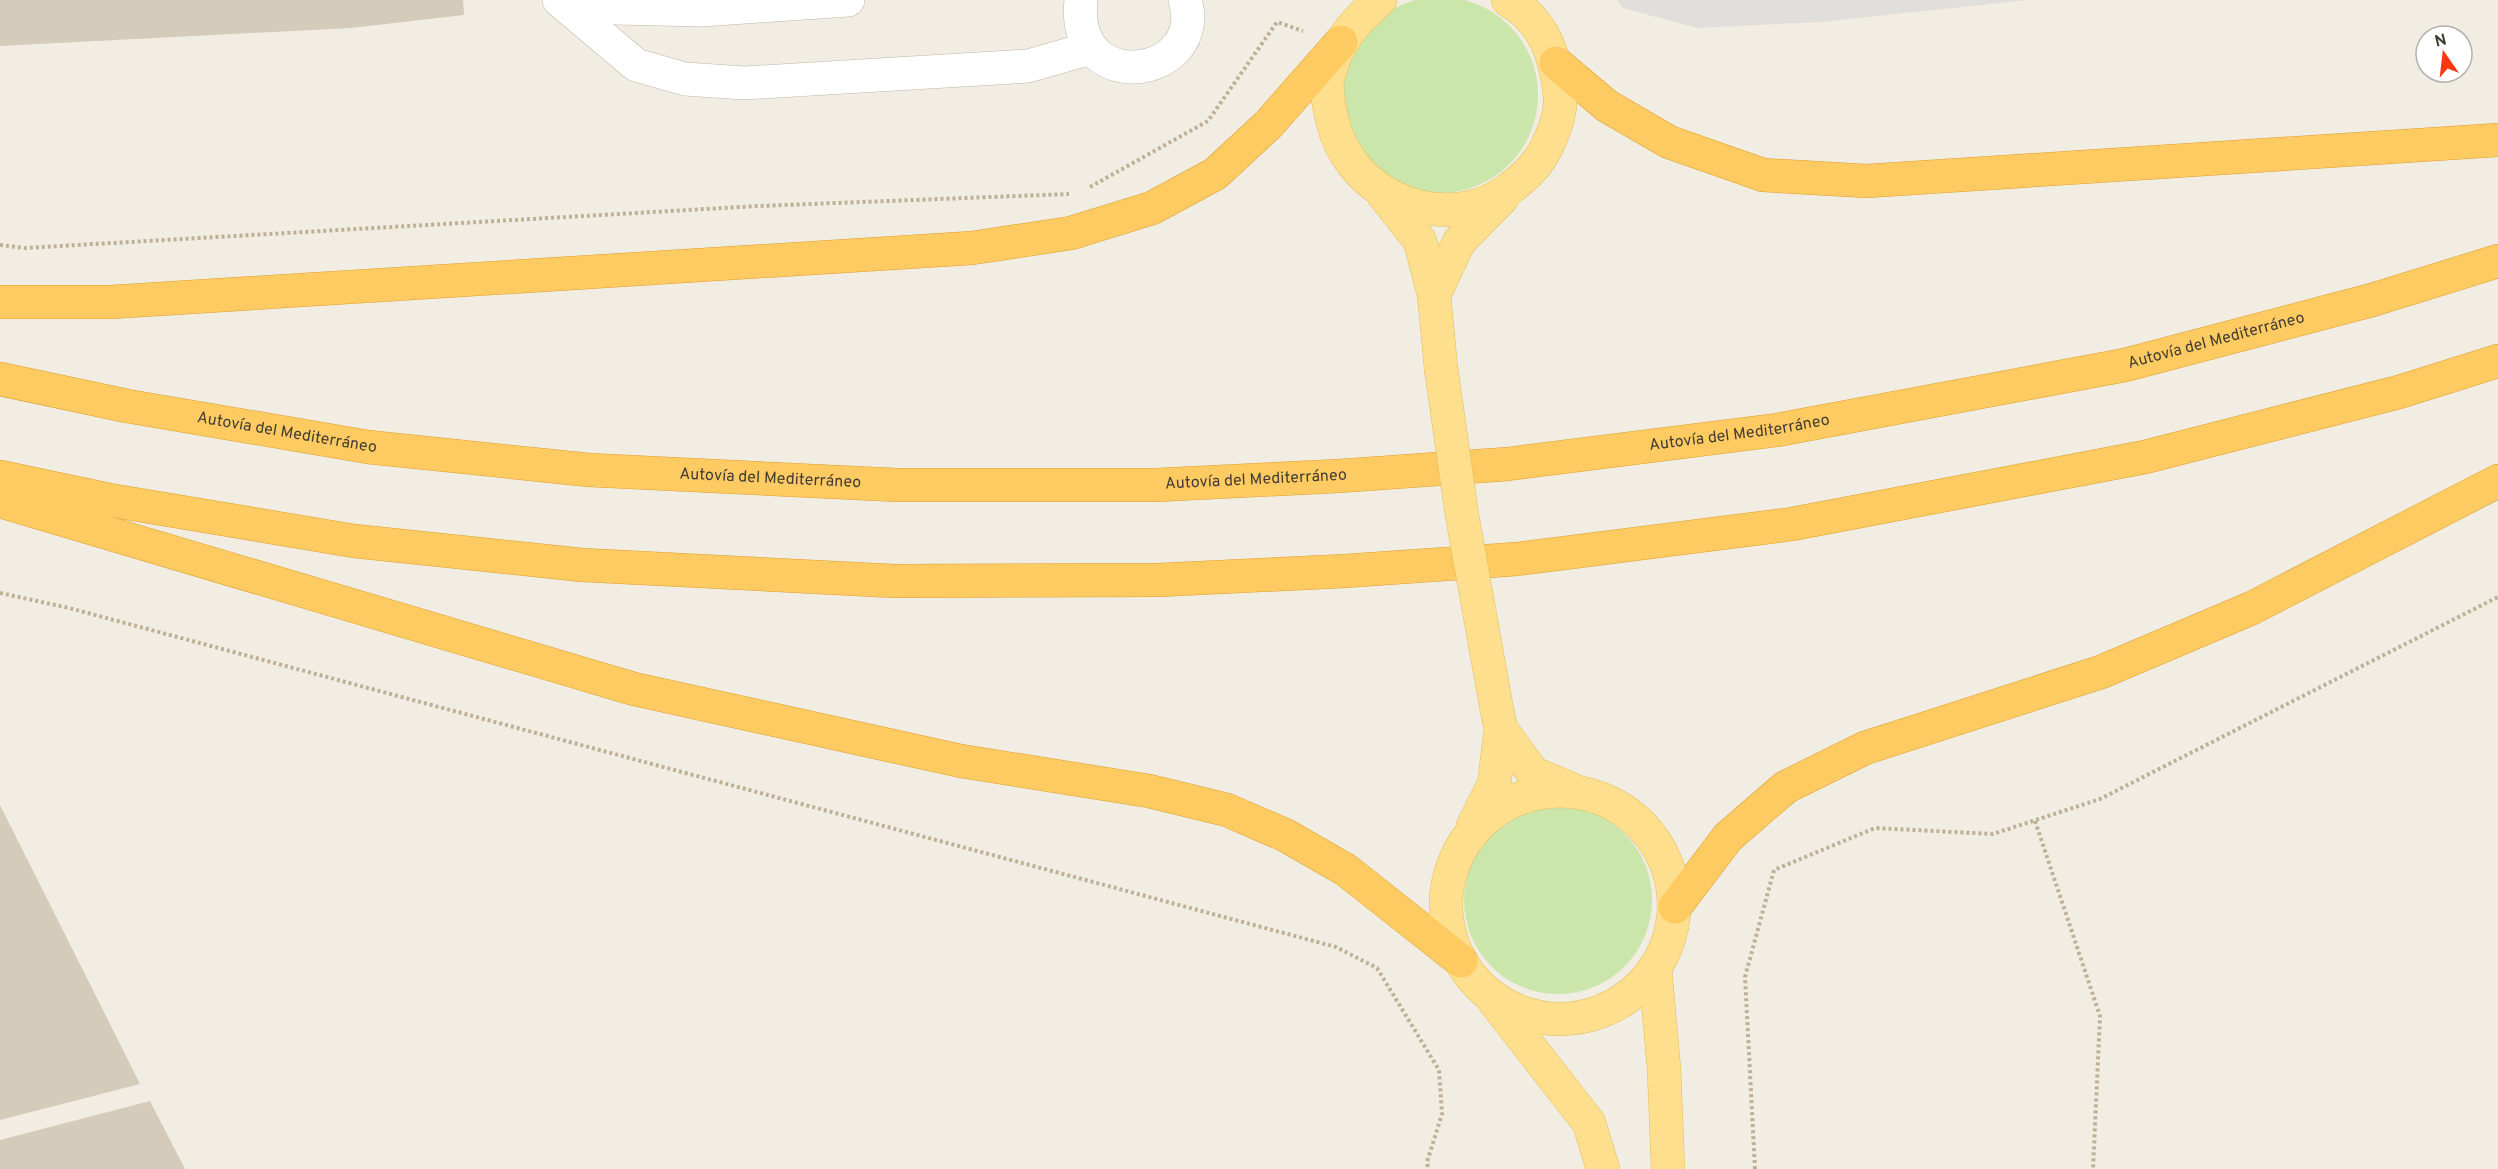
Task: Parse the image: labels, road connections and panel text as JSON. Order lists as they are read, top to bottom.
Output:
{
  "streets": {
    "highway": ["Autovía del Mediterráneo"]
  },
  "north": "top"
}
